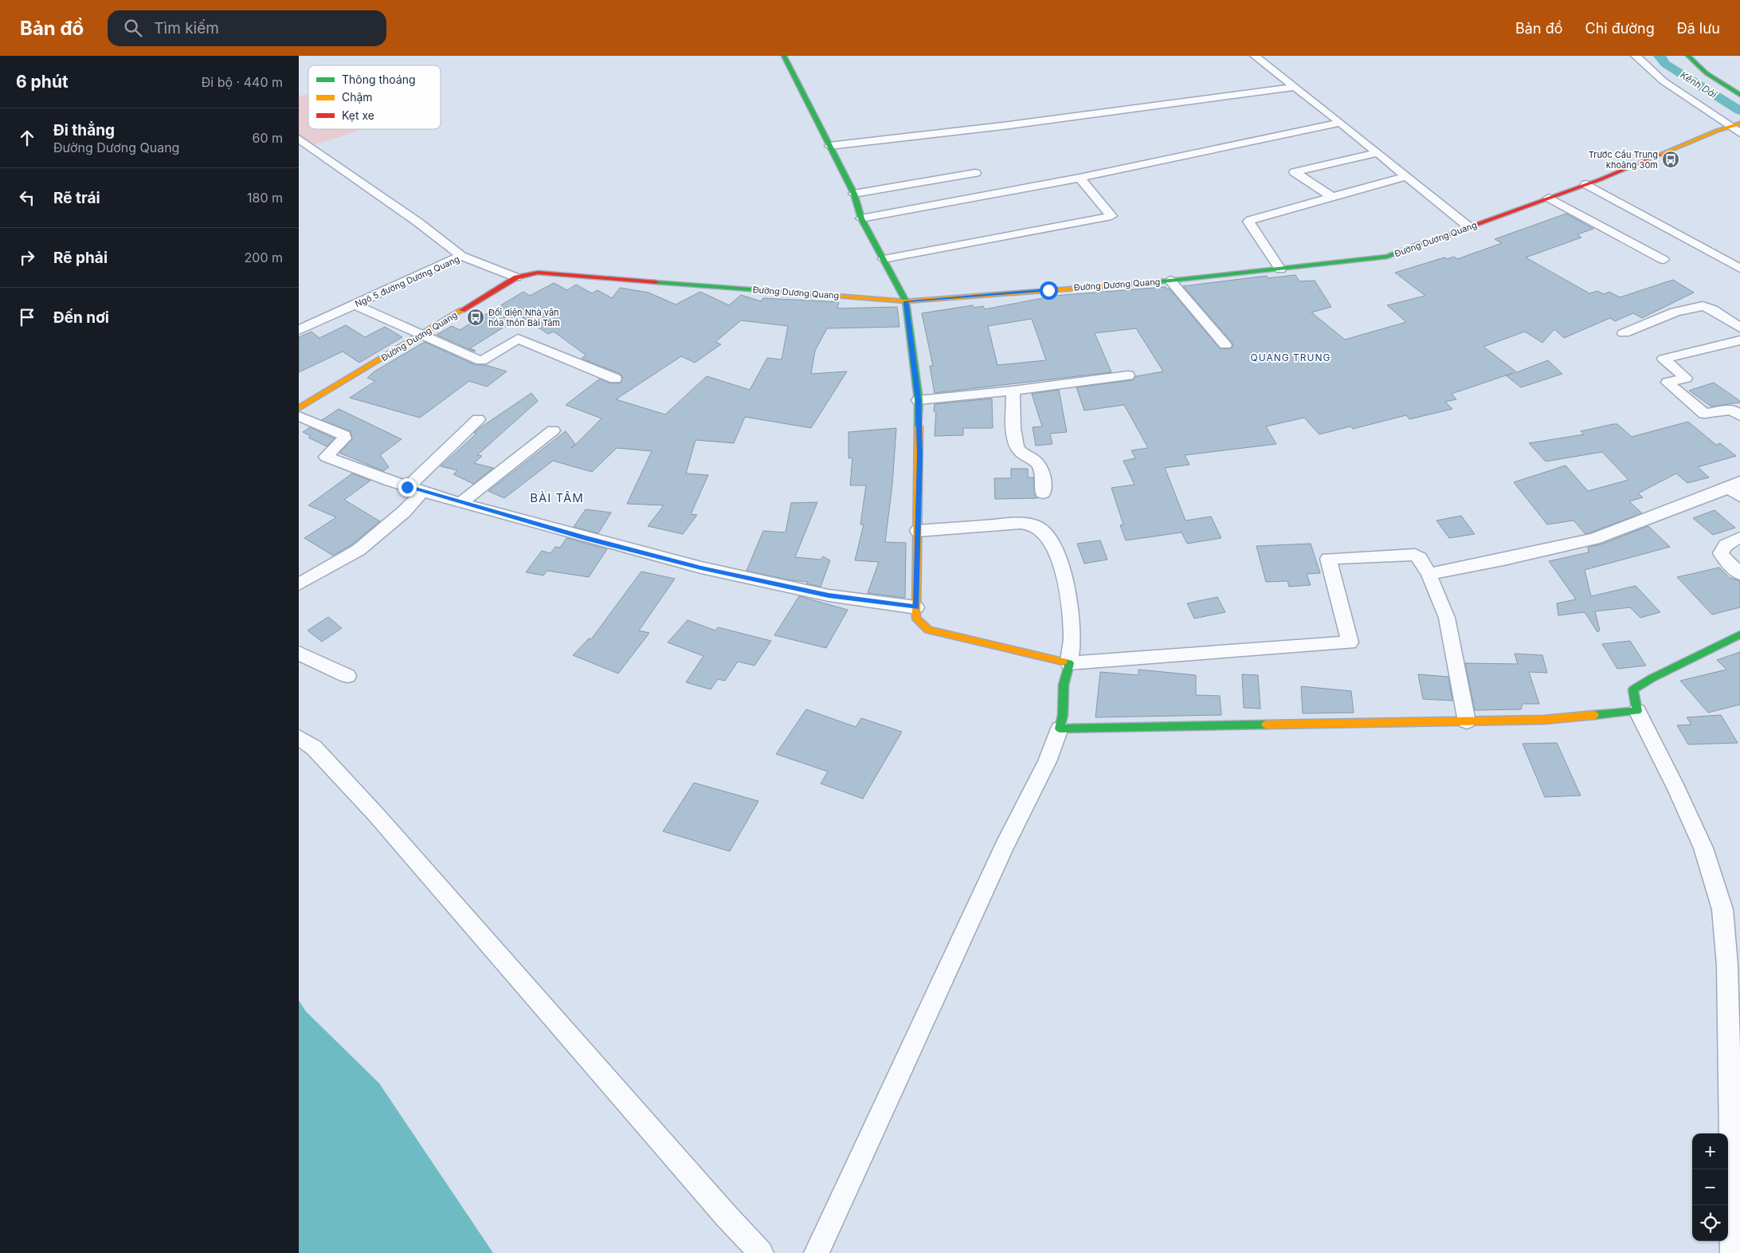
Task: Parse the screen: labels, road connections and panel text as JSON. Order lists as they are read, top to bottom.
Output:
{
  "streets": {
    "street": ["Đường Dương Quang", "Ngõ 5 đường Dương Quang"]
  },
  "crossings": [
    ["Đường Dương Quang", "Ngõ 5 đường Dương Quang"]
  ],
  "districts": ["QUANG TRUNG", "BÀI TÂM"],
  "water": ["Kênh Dài"],
  "places": {
    "bus stop": ["Trước Cầu Trung khoảng 30m", "Đối diện Nhà văn hóa thôn Bài Tâm"]
  },
  "legend": ["Thông thoáng", "Chậm", "Kẹt xe"],
  "page": {
    "header": "Bản đồ",
    "search": "Tìm kiếm",
    "nav": ["Bản đồ", "Chỉ đường", "Đã lưu"],
    "heading": ["6 phút", "Đi bộ · 440 m"],
    "list": [
      ["Đi thẳng", "Đường Dương Quang", "60 m"],
      ["Rẽ trái", "180 m"],
      ["Rẽ phải", "200 m"],
      "Đến nơi"
    ],
    "map_buttons": ["+", "−"]
  }
}
